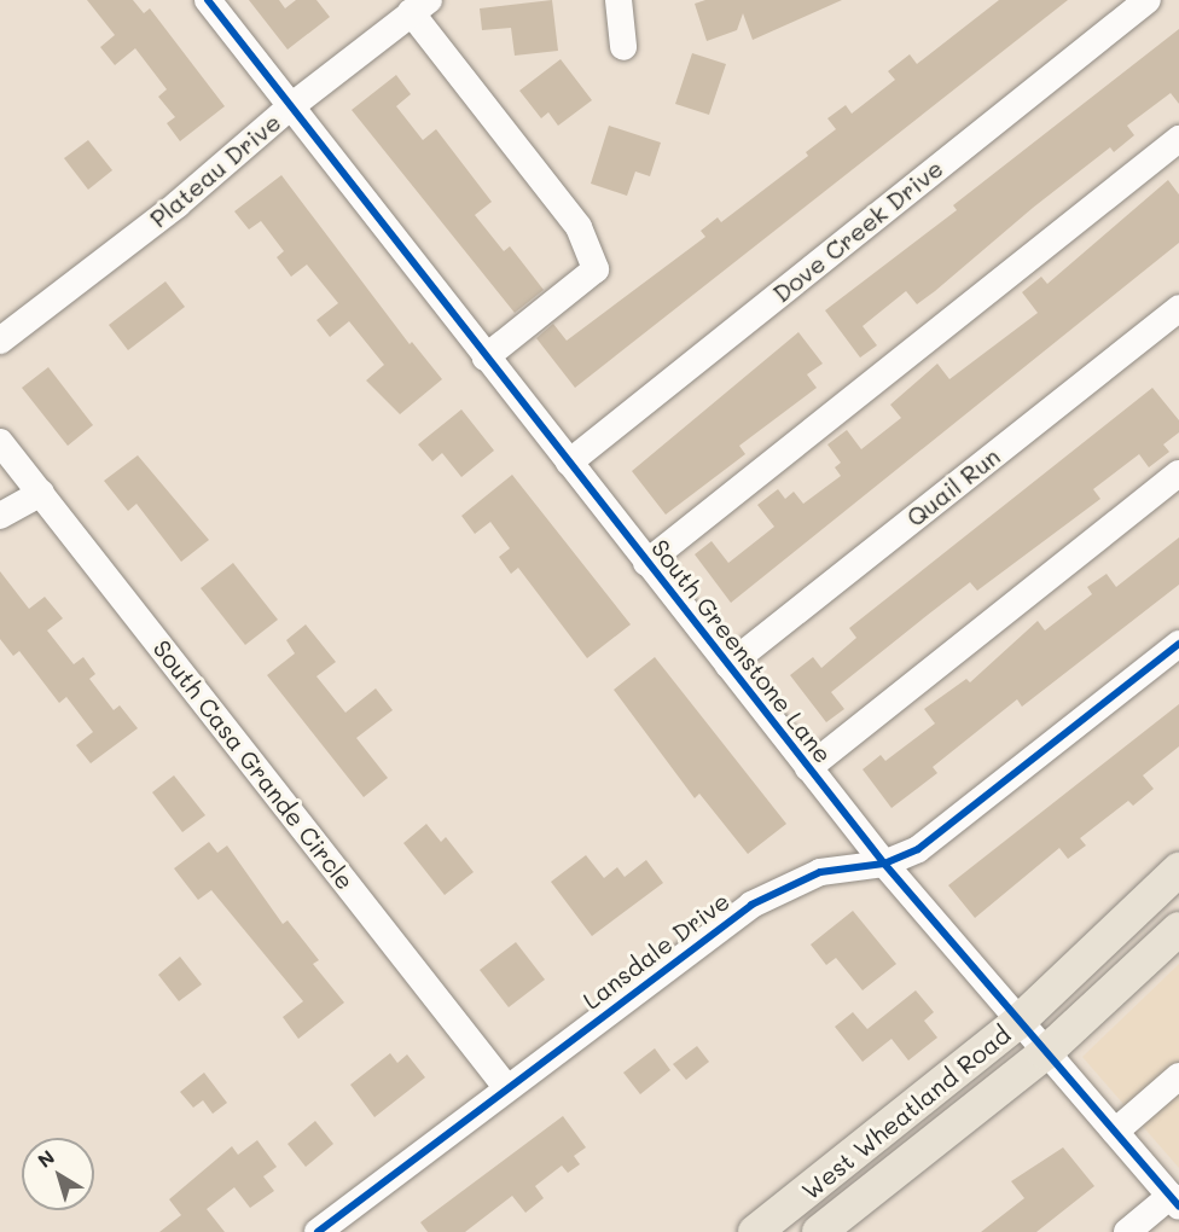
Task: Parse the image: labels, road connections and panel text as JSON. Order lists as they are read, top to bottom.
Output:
{
  "streets": {
    "main road": ["West Wheatland Road"],
    "street": [
      "Plateau Drive",
      "Dove Creek Drive",
      "Quail Run",
      "South Greenstone Lane",
      "South Casa Grande Circle",
      "Lansdale Drive"
    ]
  },
  "crossings": [
    ["Plateau Drive", "South Greenstone Lane"],
    ["Dove Creek Drive", "South Greenstone Lane"],
    ["Quail Run", "South Greenstone Lane"],
    ["South Greenstone Lane", "Lansdale Drive"],
    ["South Greenstone Lane", "West Wheatland Road"],
    ["South Casa Grande Circle", "Lansdale Drive"]
  ],
  "north": "top left"
}
